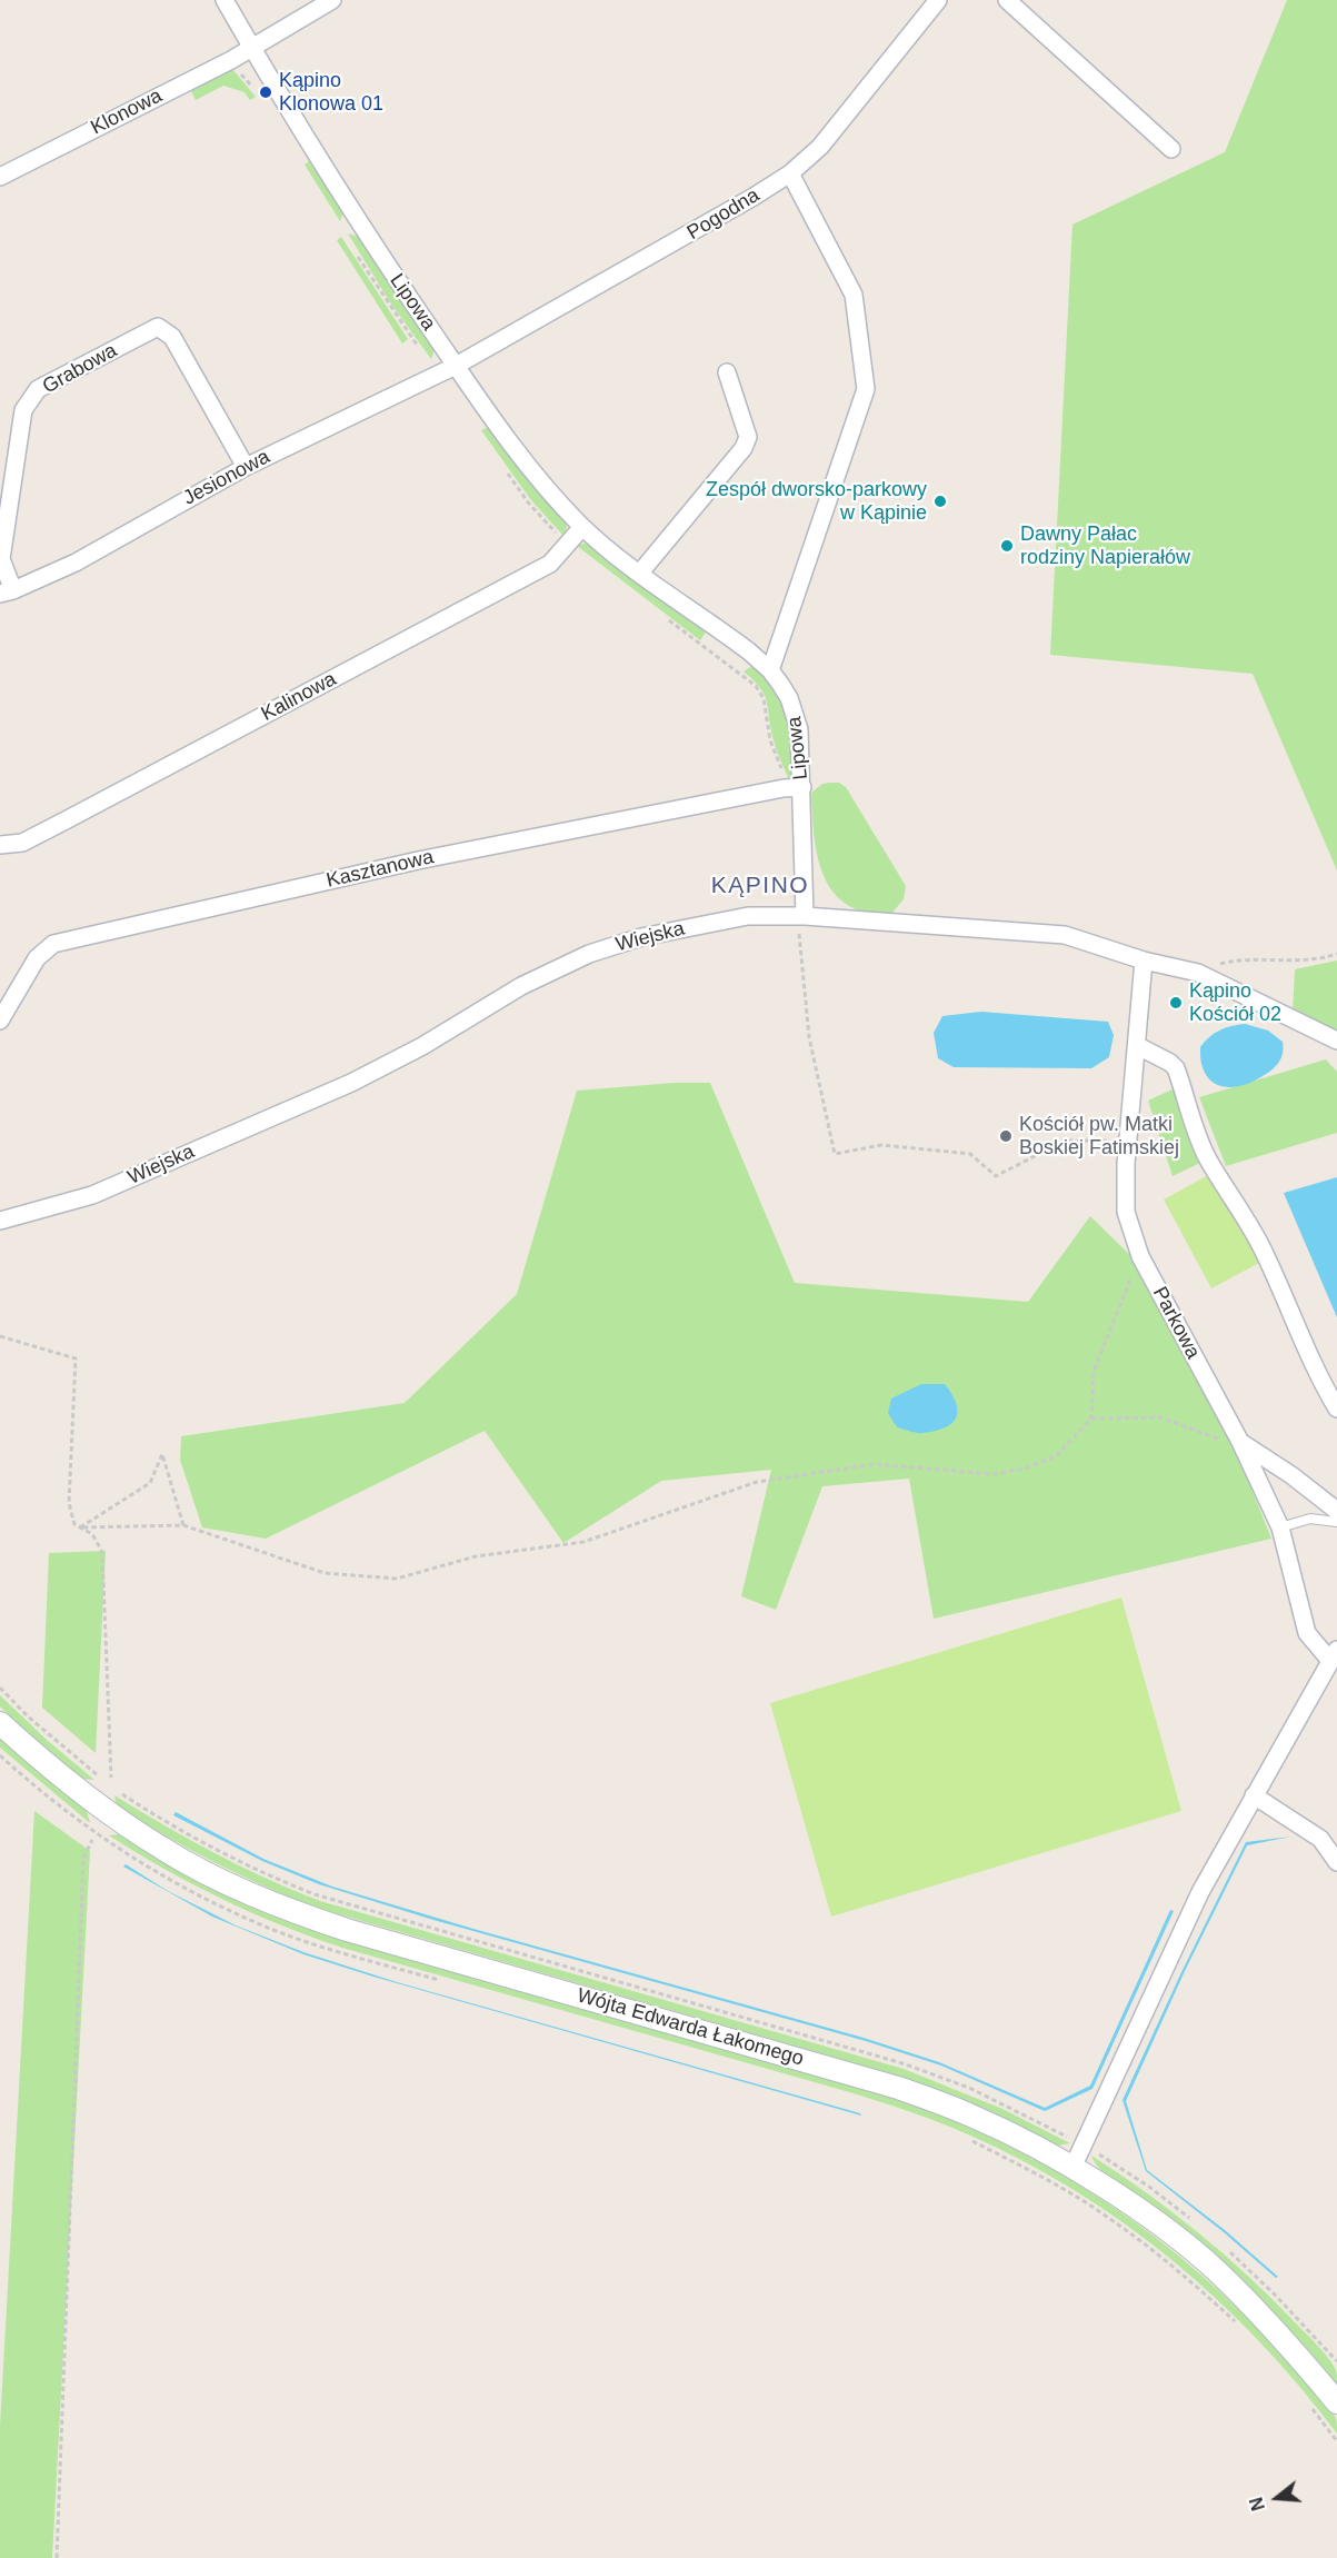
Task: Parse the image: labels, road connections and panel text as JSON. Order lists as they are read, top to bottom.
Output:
{
  "streets": {
    "street": [
      "Klonowa",
      "Pogodna",
      "Lipowa",
      "Grabowa",
      "Jesionowa",
      "Kalinowa",
      "Kasztanowa",
      "Wiejska",
      "Parkowa",
      "Wójta Edwarda Łakomego"
    ]
  },
  "crossings": [
    ["Klonowa", "Lipowa"],
    ["Pogodna", "Lipowa"],
    ["Pogodna", "Jesionowa"],
    ["Lipowa", "Jesionowa"],
    ["Lipowa", "Kalinowa"],
    ["Lipowa", "Kasztanowa"],
    ["Lipowa", "Wiejska"],
    ["Grabowa", "Jesionowa"],
    ["Wiejska", "Parkowa"]
  ],
  "districts": ["KĄPINO"],
  "places": [
    "Kąpino Klonowa 01",
    "Zespół dworsko-parkowy w Kąpinie",
    "Dawny Pałac rodziny Napierałów",
    "Kąpino Kościół 02",
    "Kościół pw. Matki Boskiej Fatimskiej"
  ],
  "north": "left"
}
